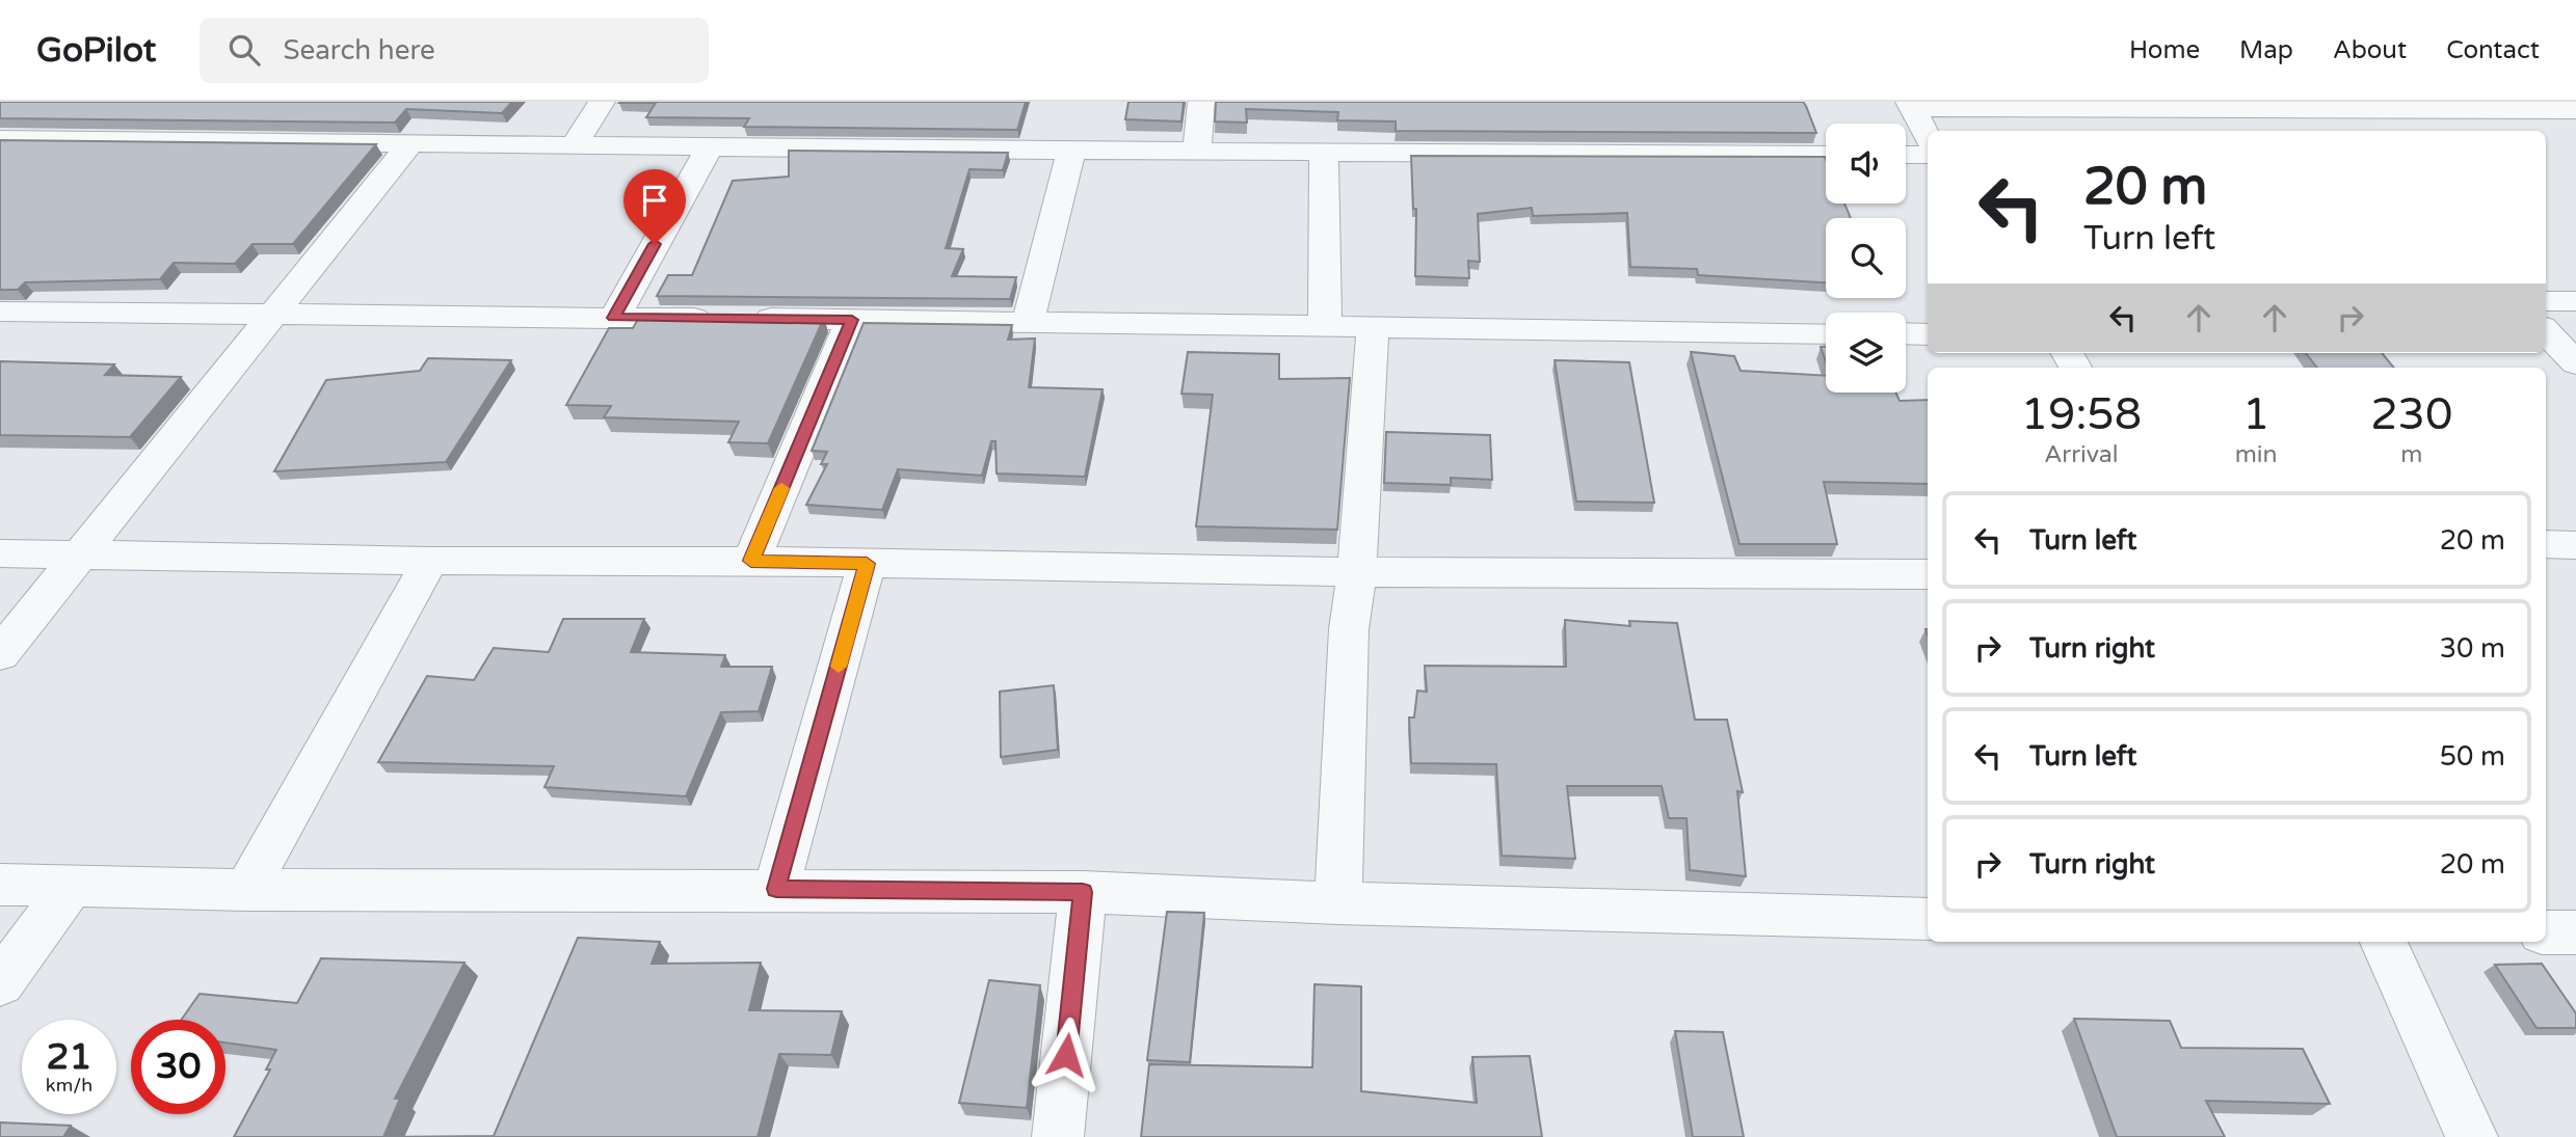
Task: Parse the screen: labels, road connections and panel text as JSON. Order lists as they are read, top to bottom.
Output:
{
  "page": {
    "header": "GoPilot",
    "search": "Search here",
    "nav": [
      "Home",
      "Map",
      "About",
      "Contact"
    ],
    "turn": ["20 m", "Turn left"],
    "eta": [
      "19:58",
      "Arrival",
      "1",
      "min",
      "230",
      "m"
    ],
    "list": [
      {
        "name": "Turn left",
        "value": "20 m"
      },
      {
        "name": "Turn right",
        "value": "30 m"
      },
      {
        "name": "Turn left",
        "value": "50 m"
      },
      {
        "name": "Turn right",
        "value": "20 m"
      }
    ],
    "speed": "21 km/h",
    "limit": "30"
  }
}
